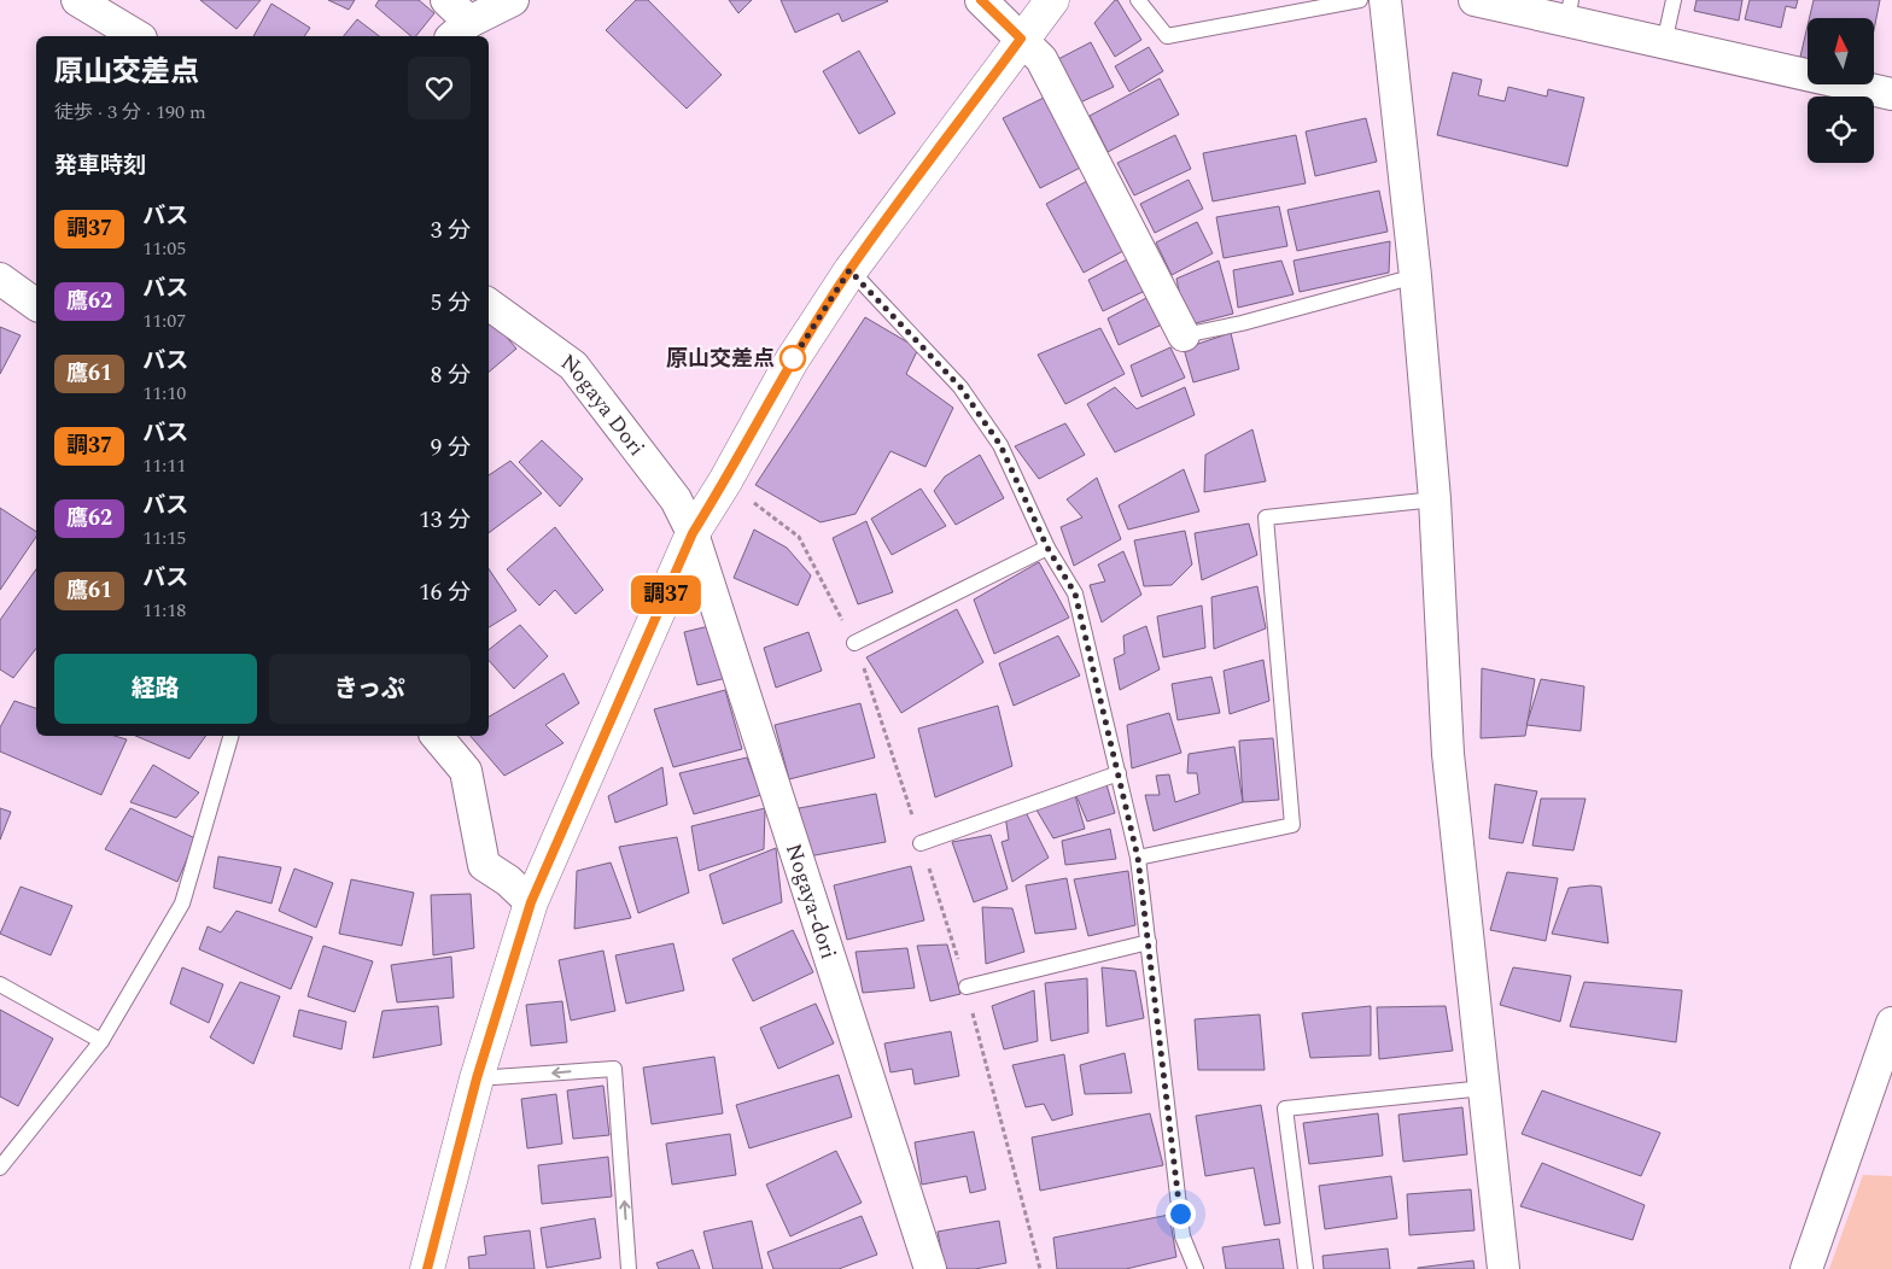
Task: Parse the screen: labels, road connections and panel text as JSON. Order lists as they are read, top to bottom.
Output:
{
  "streets": {
    "street": ["Nogaya Dori", "Nogaya-dori"]
  },
  "crossings": [
    ["Nogaya Dori", "Nogaya-dori"]
  ],
  "places": ["原山交差点"],
  "lines": ["bus line 調37"],
  "north": "top",
  "page": {
    "on_map": "調37",
    "heading": [
      ["原山交差点", "徒歩 · 3 分 · 190 m"],
      "発車時刻"
    ],
    "list": [
      {
        "mark": "調37",
        "name": "バス",
        "note": "11:05",
        "value": "3 分"
      },
      {
        "mark": "鷹62",
        "name": "バス",
        "note": "11:07",
        "value": "5 分"
      },
      {
        "mark": "鷹61",
        "name": "バス",
        "note": "11:10",
        "value": "8 分"
      },
      {
        "mark": "調37",
        "name": "バス",
        "note": "11:11",
        "value": "9 分"
      },
      {
        "mark": "鷹62",
        "name": "バス",
        "note": "11:15",
        "value": "13 分"
      },
      {
        "mark": "鷹61",
        "name": "バス",
        "note": "11:18",
        "value": "16 分"
      }
    ],
    "buttons": ["経路", "きっぷ"]
  }
}
